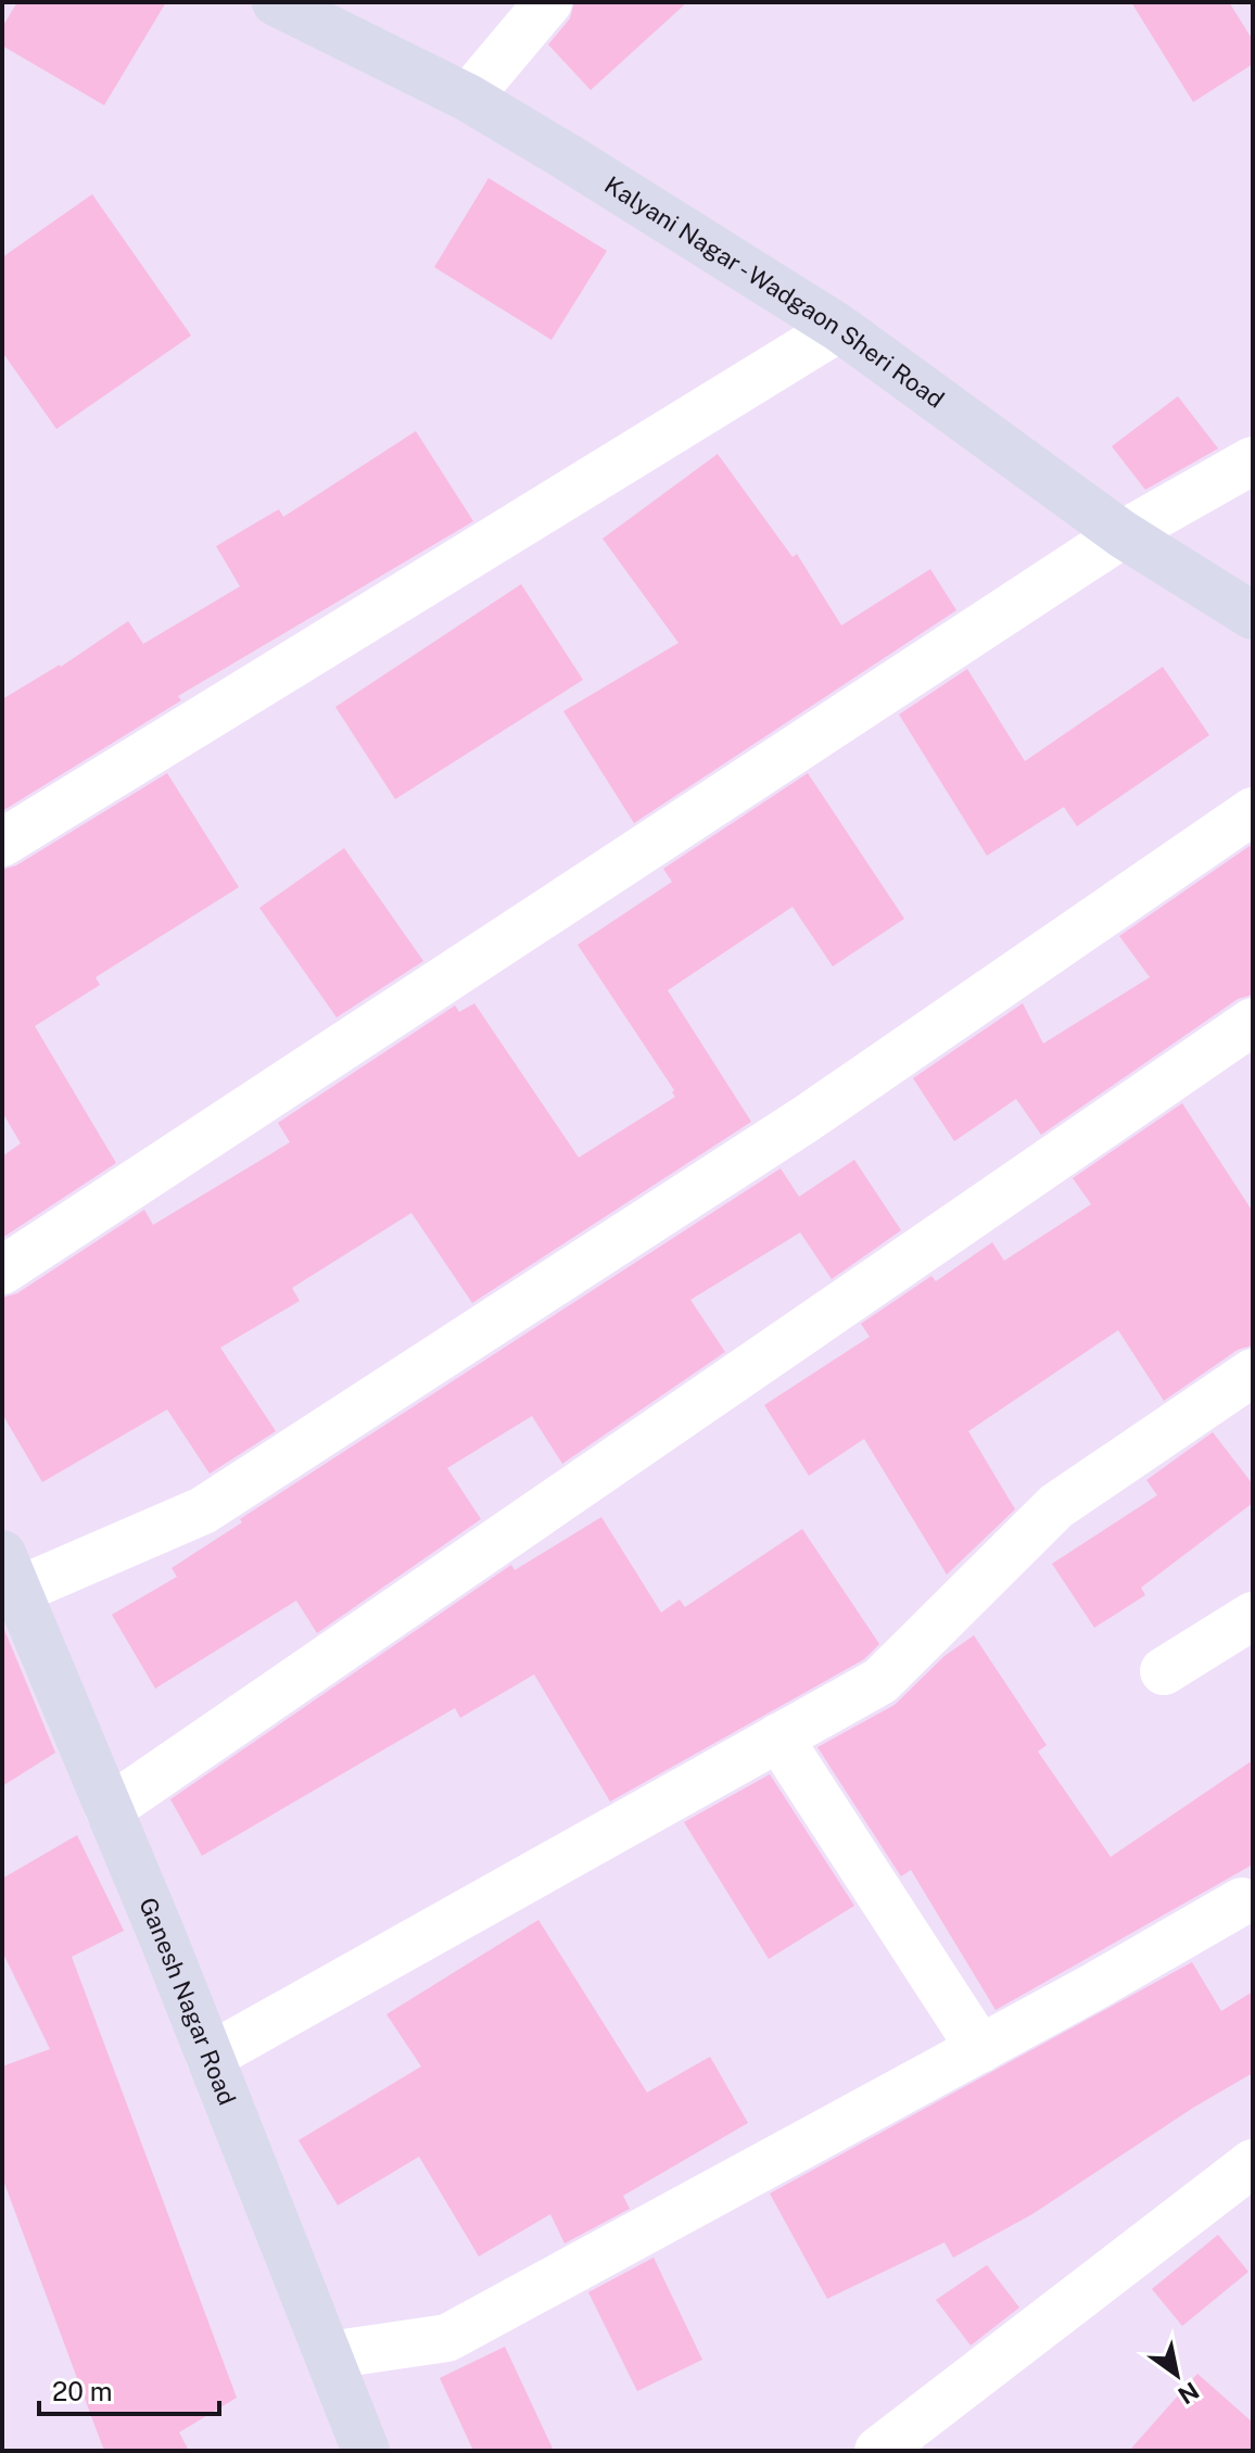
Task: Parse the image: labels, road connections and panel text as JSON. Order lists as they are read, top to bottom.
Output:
{
  "streets": {
    "street": ["Kalyani Nagar - Wadgaon Sheri Road", "Ganesh Nagar Road"]
  },
  "scale_bar": "20 m",
  "north": "bottom right"
}
